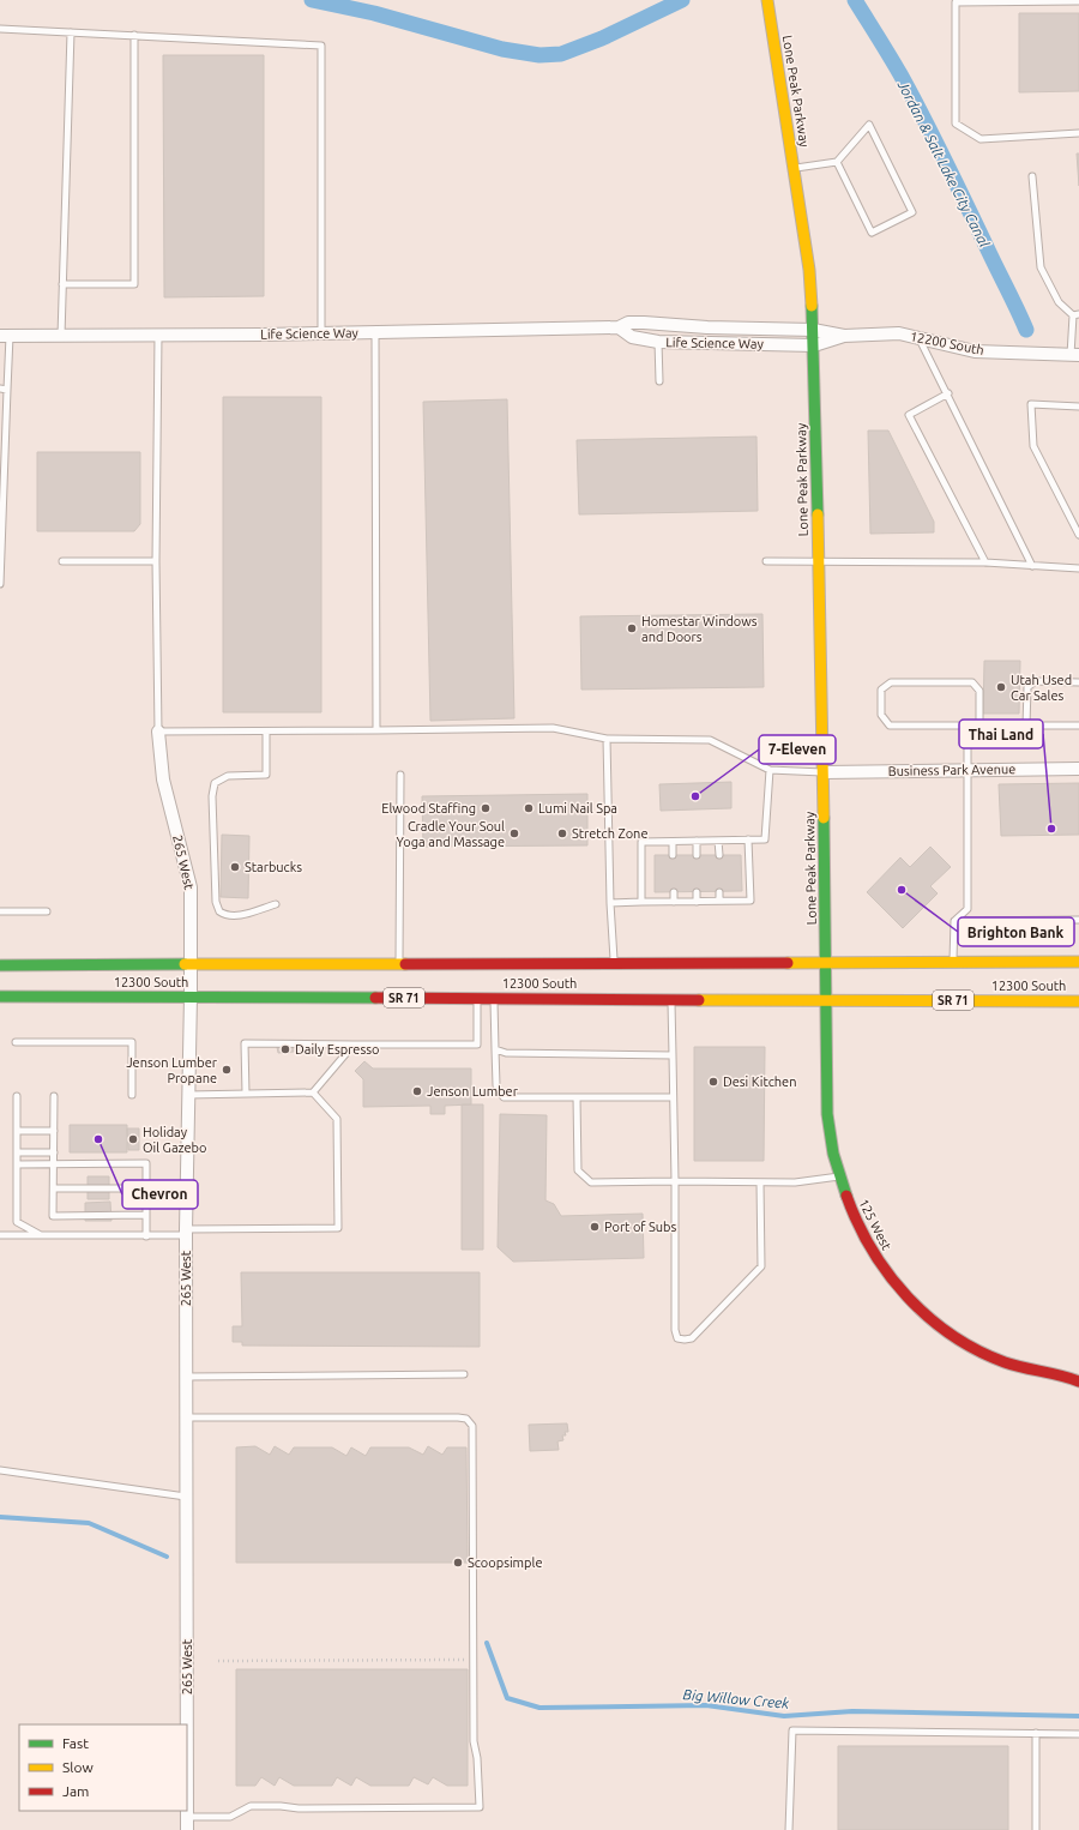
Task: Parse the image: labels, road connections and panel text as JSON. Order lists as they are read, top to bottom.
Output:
{
  "streets": {
    "main road": [
      "Lone Peak Parkway",
      "12300 South",
      "SR 71",
      "125 West"
    ],
    "street": [
      "Life Science Way",
      "12200 South",
      "Business Park Avenue",
      "265 West"
    ]
  },
  "crossings": [
    ["Lone Peak Parkway", "Life Science Way"],
    ["Lone Peak Parkway", "12200 South"],
    ["Lone Peak Parkway", "Business Park Avenue"],
    ["Lone Peak Parkway", "12300 South"],
    ["Lone Peak Parkway", "125 West"],
    ["Life Science Way", "12200 South"],
    ["265 West", "12300 South"],
    ["12300 South", "125 West"]
  ],
  "water": ["Jordan & Salt Lake City Canal", "Big Willow Creek"],
  "places": [
    "Homestar Windows and Doors",
    "Utah Used Car Sales",
    "7-Eleven",
    "Elwood Staffing",
    "Lumi Nail Spa",
    "Thai Land",
    "Cradle Your Soul Yoga and Massage",
    "Stretch Zone",
    "Starbucks",
    "Brighton Bank",
    "Daily Espresso",
    "Jenson Lumber Propane",
    "Desi Kitchen",
    "Jenson Lumber",
    "Chevron",
    "Holiday Oil Gazebo",
    "Port of Subs",
    "Scoopsimple"
  ],
  "legend": ["Fast", "Slow", "Jam"]
}
